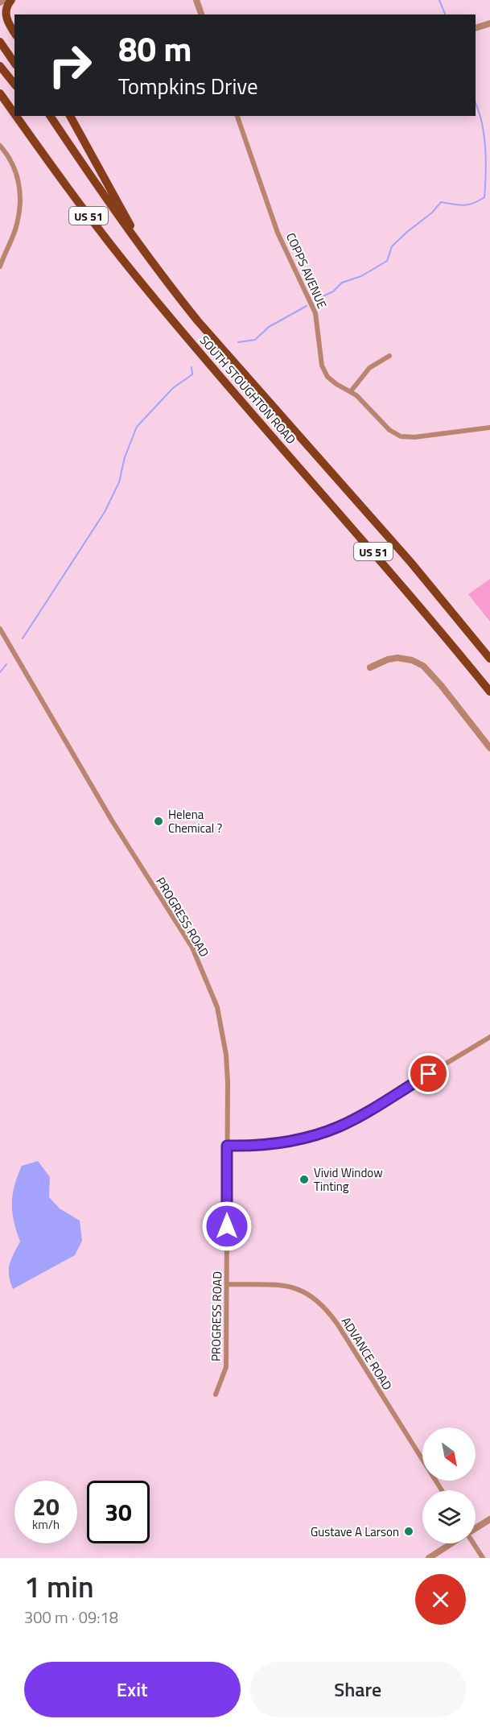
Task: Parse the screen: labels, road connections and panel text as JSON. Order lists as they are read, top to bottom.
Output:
{
  "streets": {
    "main road": ["US 51", "SOUTH STOUGHTON ROAD"],
    "street": ["COPPS AVENUE", "PROGRESS ROAD", "ADVANCE ROAD"]
  },
  "crossings": [
    ["PROGRESS ROAD", "ADVANCE ROAD"]
  ],
  "places": ["Helena Chemical ?", "Vivid Window Tinting", "Gustave A Larson"],
  "north": "bottom right",
  "page": {
    "turn": ["80 m", "Tompkins Drive"],
    "speed": "20 km/h",
    "limit": "30",
    "heading": ["1 min", "300 m · 09:18"],
    "buttons": ["Exit", "Share"]
  }
}
